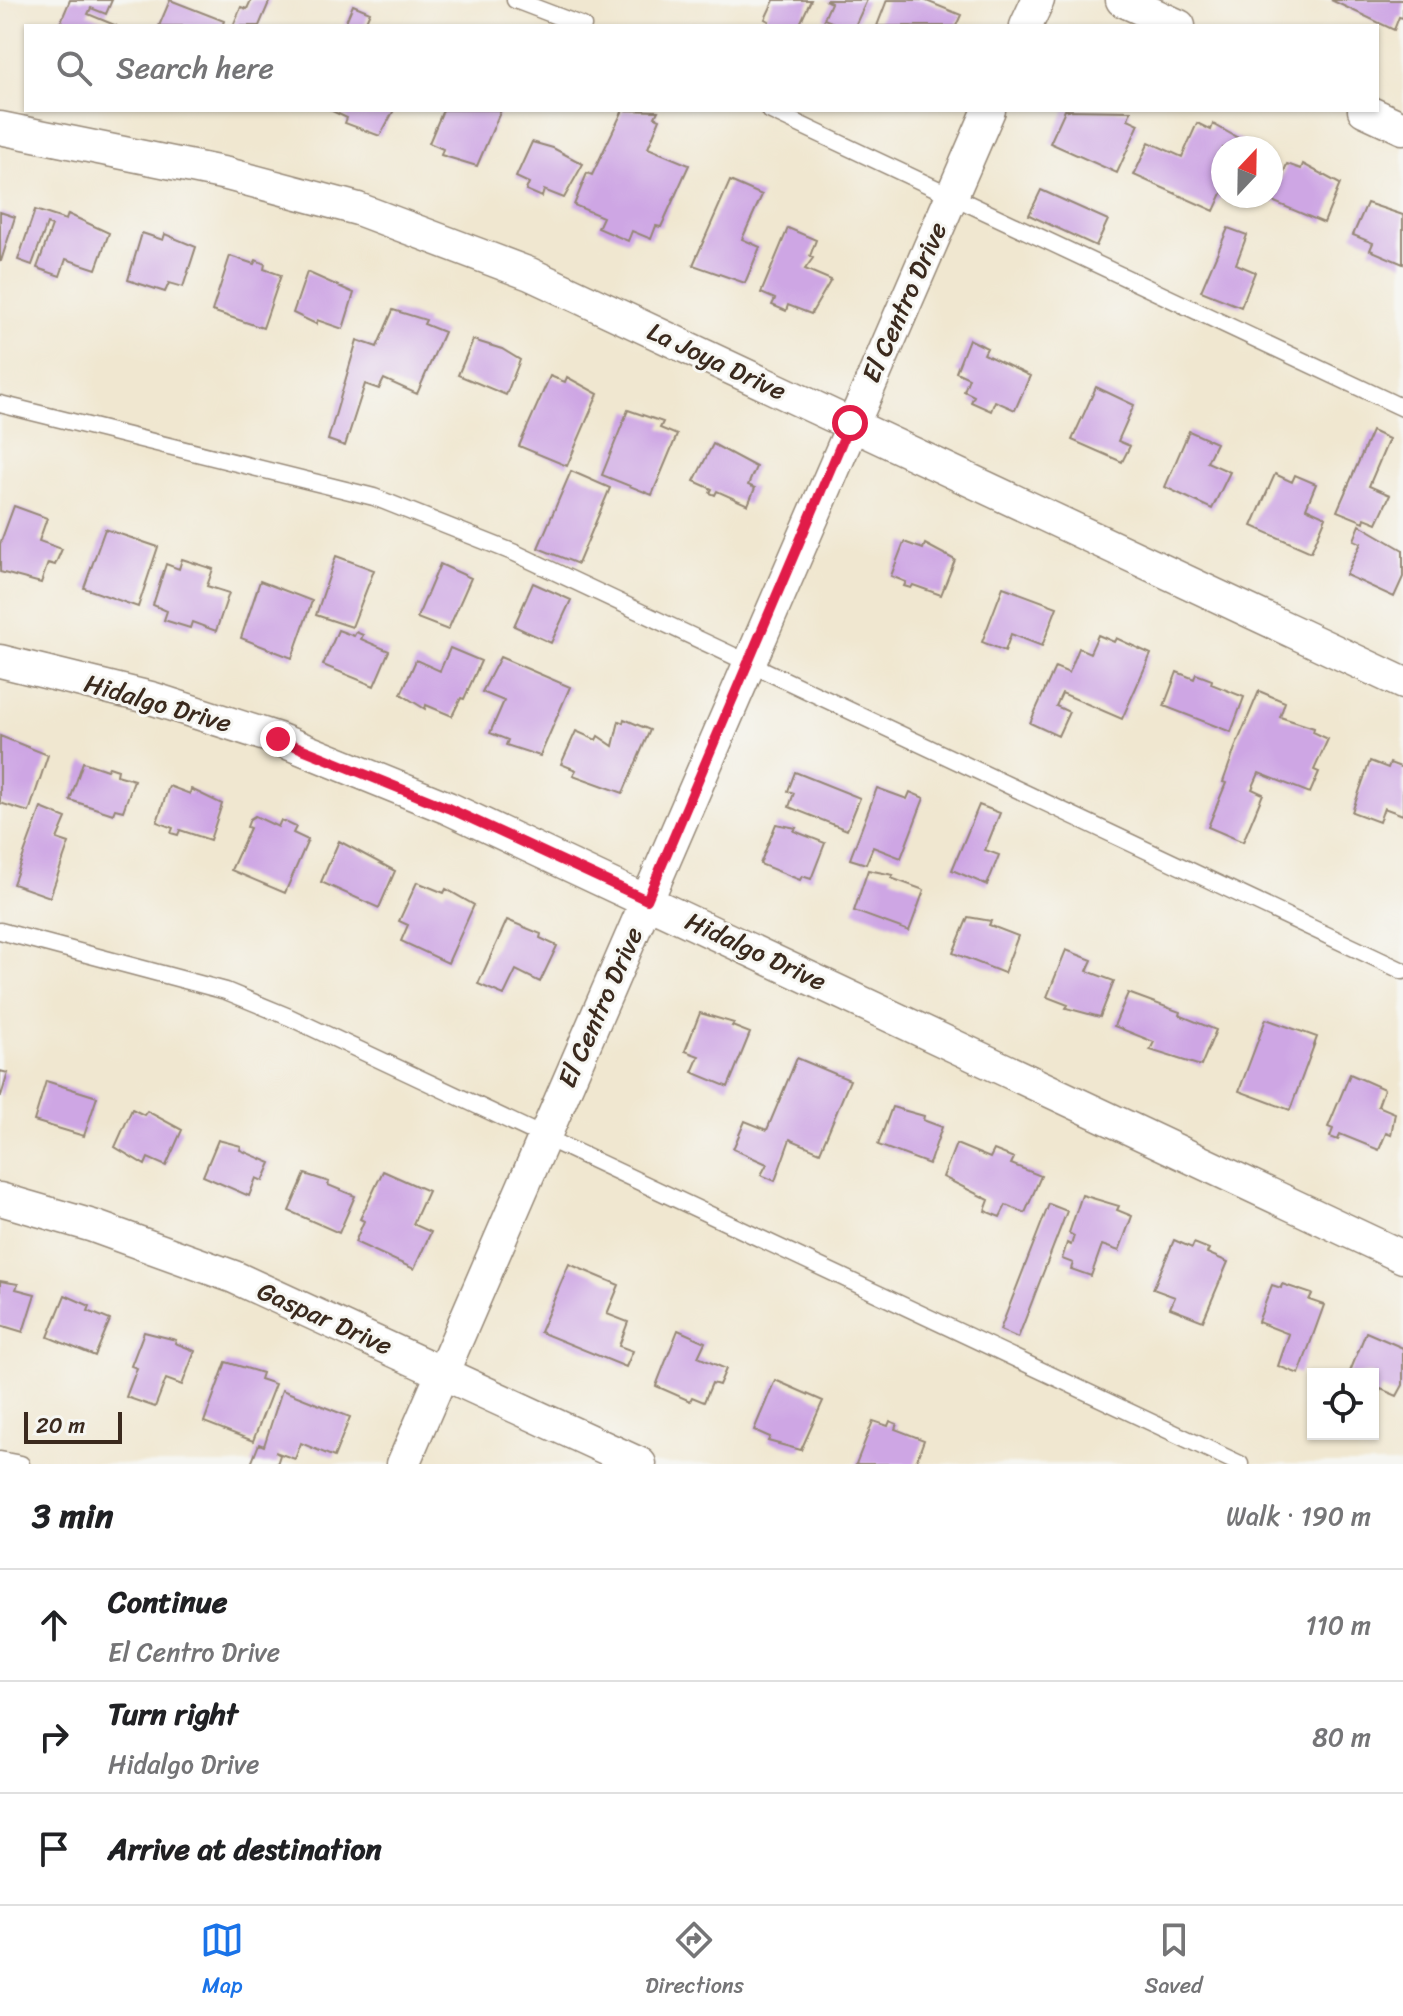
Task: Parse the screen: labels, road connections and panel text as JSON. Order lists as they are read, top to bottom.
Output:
{
  "streets": {
    "street": [
      "El Centro Drive",
      "La Joya Drive",
      "Hidalgo Drive",
      "Gaspar Drive"
    ]
  },
  "crossings": [
    ["El Centro Drive", "La Joya Drive"],
    ["El Centro Drive", "Hidalgo Drive"],
    ["El Centro Drive", "Gaspar Drive"]
  ],
  "scale_bar": "20 m",
  "north": "top",
  "page": {
    "search": "Search here",
    "scale": "20 m",
    "heading": ["3 min", "Walk · 190 m"],
    "list": [
      ["Continue", "El Centro Drive", "110 m"],
      ["Turn right", "Hidalgo Drive", "80 m"],
      "Arrive at destination"
    ],
    "nav": ["Map", "Directions", "Saved"]
  }
}
